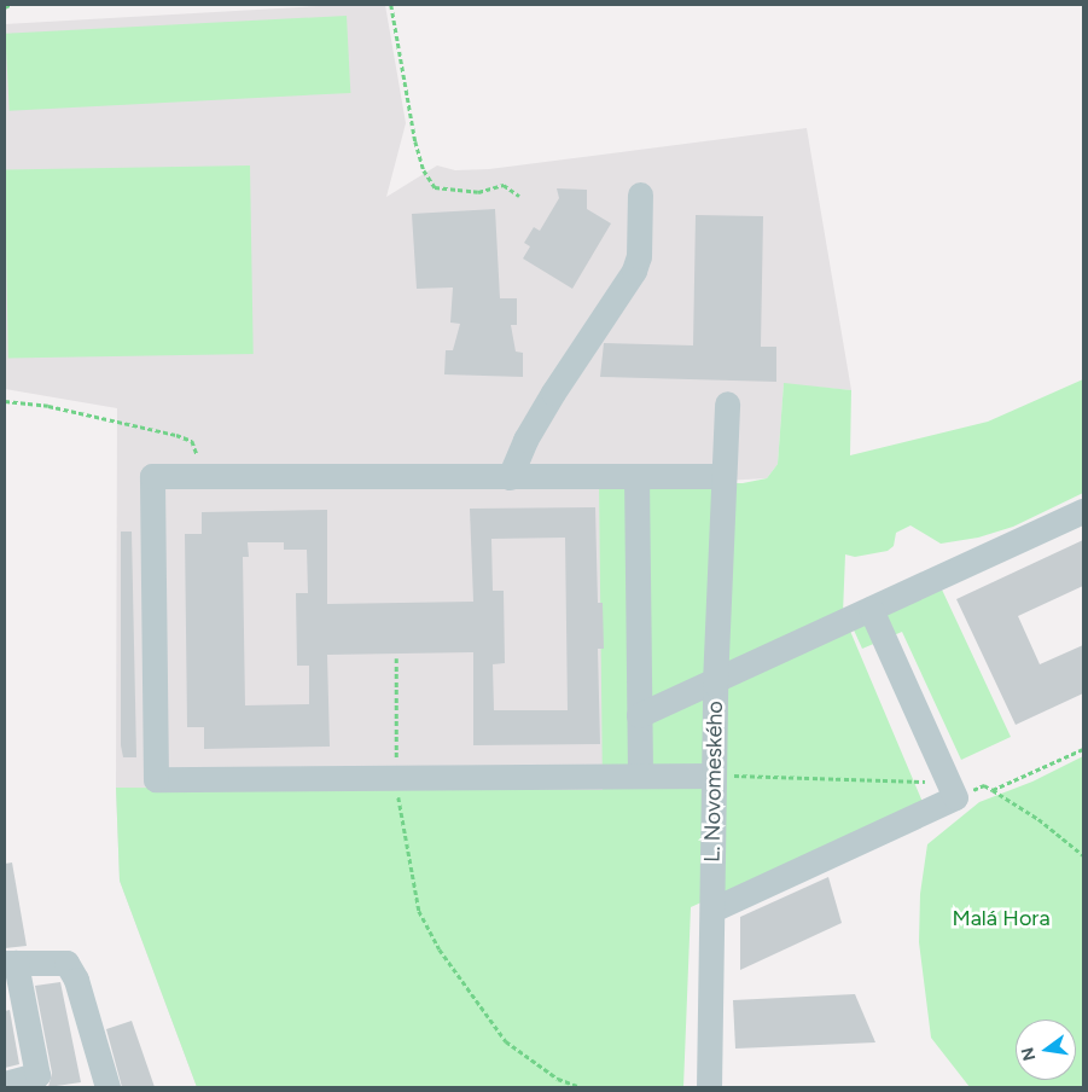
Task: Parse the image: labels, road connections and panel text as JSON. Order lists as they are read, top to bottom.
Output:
{
  "streets": {
    "street": ["L. Novomeského"]
  },
  "parks": ["Malá Hora"],
  "north": "left"
}
